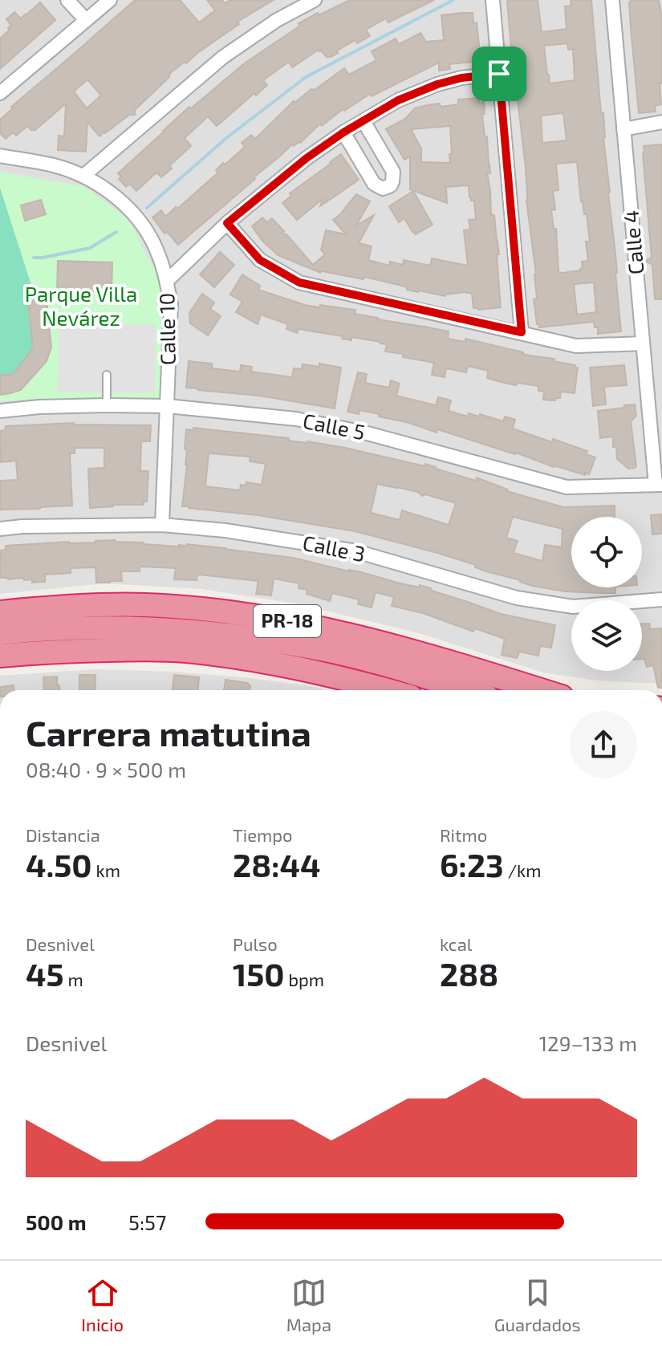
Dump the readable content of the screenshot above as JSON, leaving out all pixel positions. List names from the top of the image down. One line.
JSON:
{"streets":{"highway":["PR-18"],"street":["Calle 4","Calle 10","Calle 5","Calle 3"]},"crossings":[["Calle 4","Calle 5"],["Calle 10","Calle 5"],["Calle 10","Calle 3"]],"parks":["Parque Villa Nevárez"],"page":{"heading":["Carrera matutina","08:40 · 9 × 500 m"],"stats":[["Distancia","4.50 km"],["Tiempo","28:44"],["Ritmo","6:23 /km"],["Desnivel","45 m"],["Pulso","150 bpm"],["kcal","288"]],"chart":["Desnivel","129–133 m"],"list":[{"name":"500 m","note":"5:57"}],"tabs":["Inicio","Mapa","Guardados"]}}
